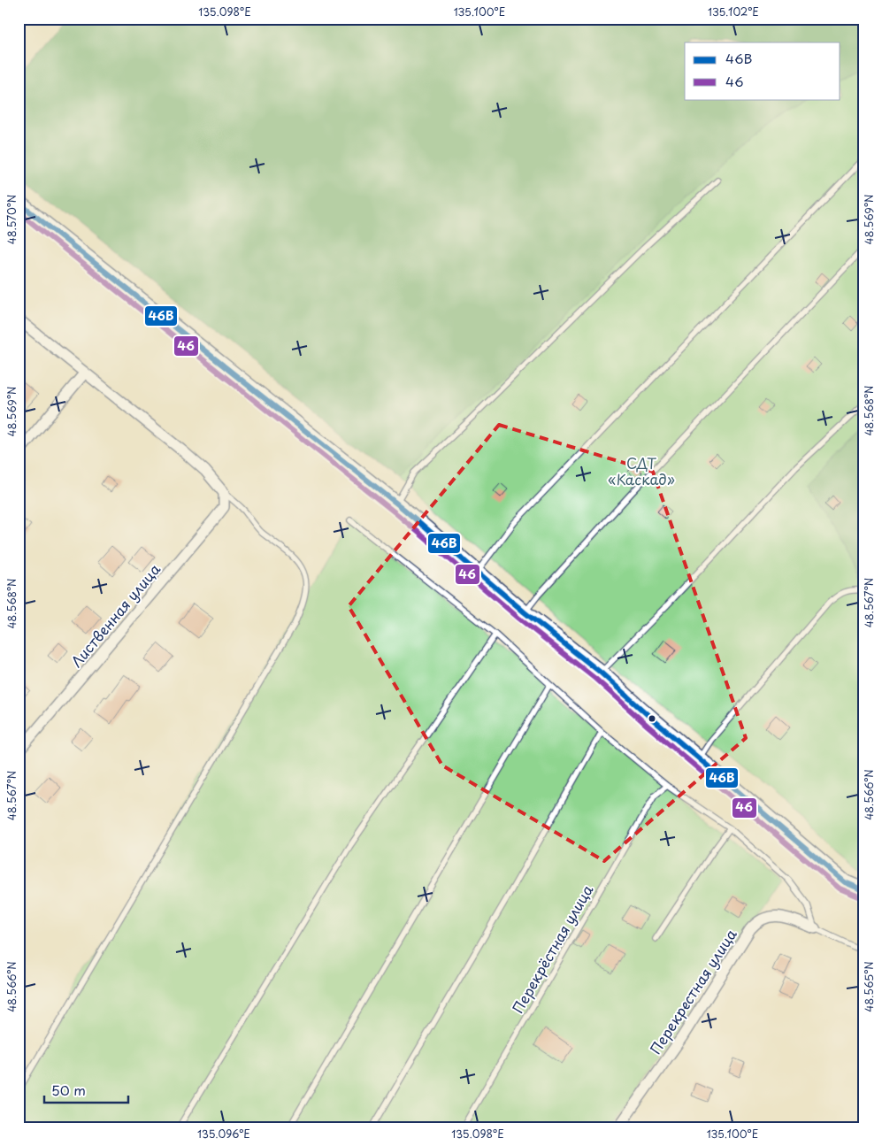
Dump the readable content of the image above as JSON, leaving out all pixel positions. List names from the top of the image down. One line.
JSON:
{"streets":{"street":["Лиственная улица","Перекрестная улица"],"lane":["Перекрёстная улица"]},"parks":["СДТ «Каскад»"],"lines":["transit line 46В","transit line 46"],"legend":["46В","46"],"scale_bar":"50 m","coordinates":["135.098°E","135.100°E","135.102°E","48.569°N","48.570°N","48.568°N","48.567°N","48.566°N","48.565°N","135.096°E"]}
